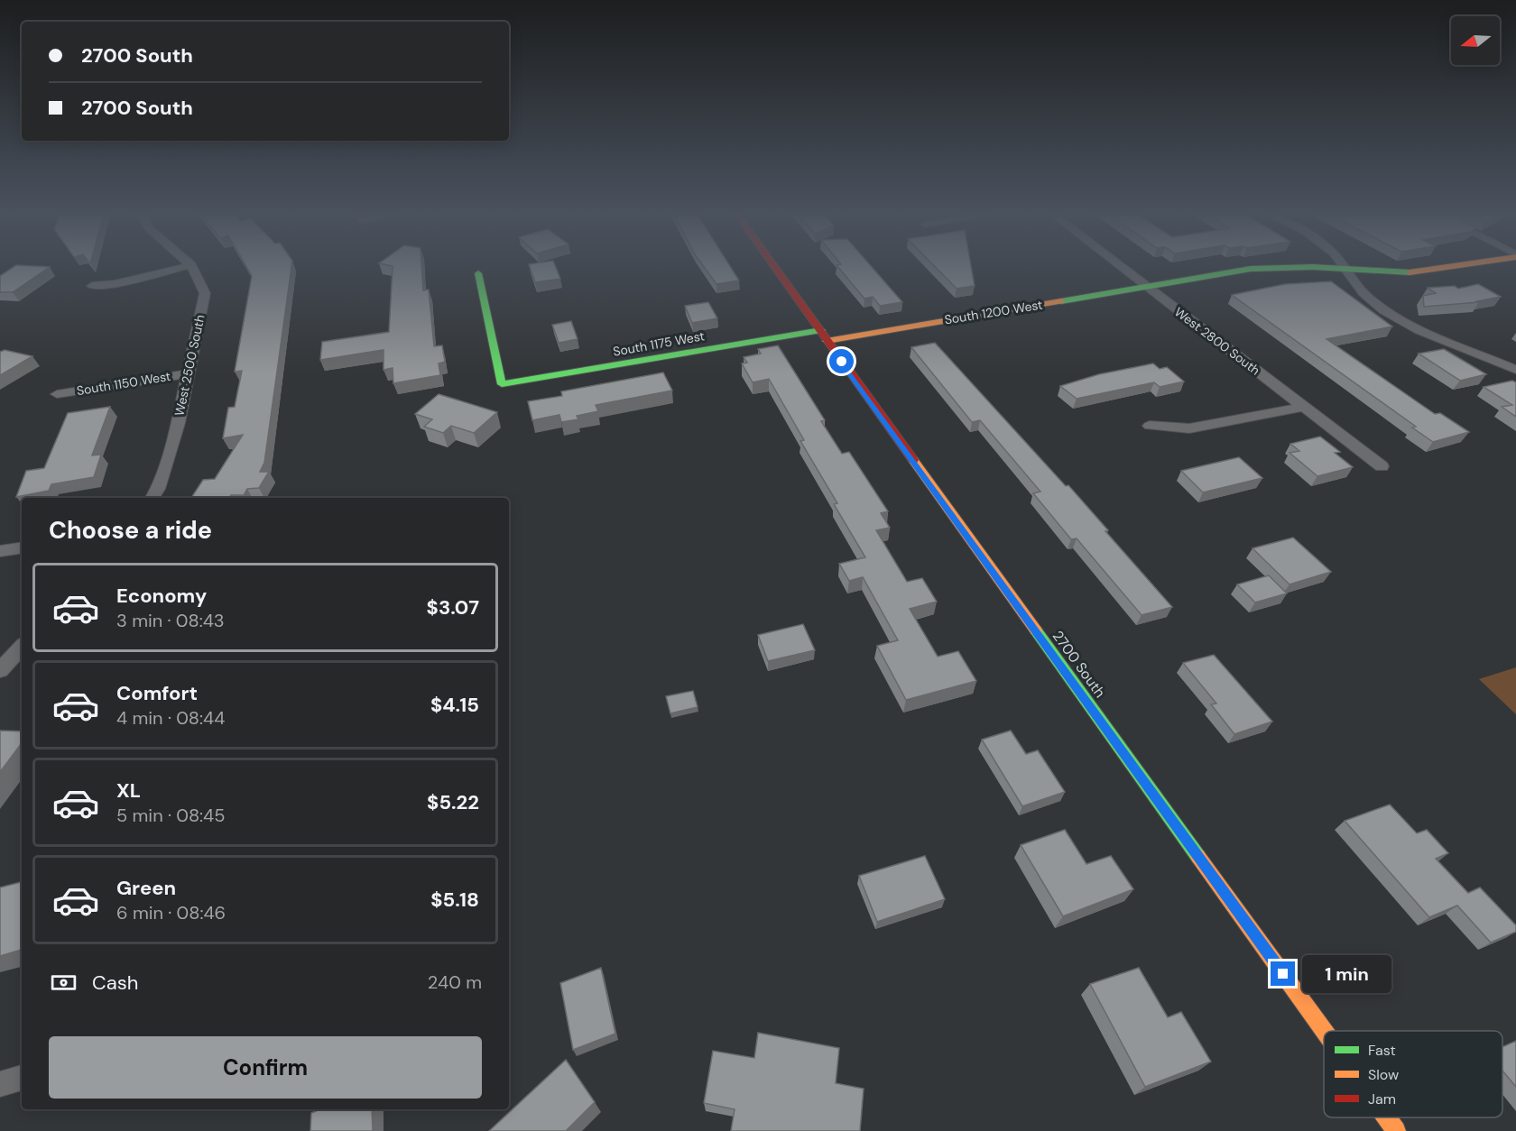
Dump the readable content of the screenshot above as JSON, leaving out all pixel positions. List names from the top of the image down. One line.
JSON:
{"streets":{"street":["South 1200 West","West 2800 South","South 1175 West","West 2500 South","South 1150 West","2700 South"]},"crossings":[["South 1200 West","West 2800 South"],["South 1200 West","South 1175 West"],["South 1200 West","2700 South"],["South 1175 West","2700 South"],["West 2500 South","South 1150 West"]],"legend":["Fast","Slow","Jam"],"north":"left","page":{"banner":["2700 South","2700 South"],"heading":"Choose a ride","list":[{"name":"Economy","note":"3 min · 08:43","value":"$3.07"},{"name":"Comfort","note":"4 min · 08:44","value":"$4.15"},{"name":"XL","note":"5 min · 08:45","value":"$5.22"},{"name":"Green","note":"6 min · 08:46","value":"$5.18"}],"pay":["Cash","240 m"],"bubble":"1 min","buttons":"Confirm"}}
